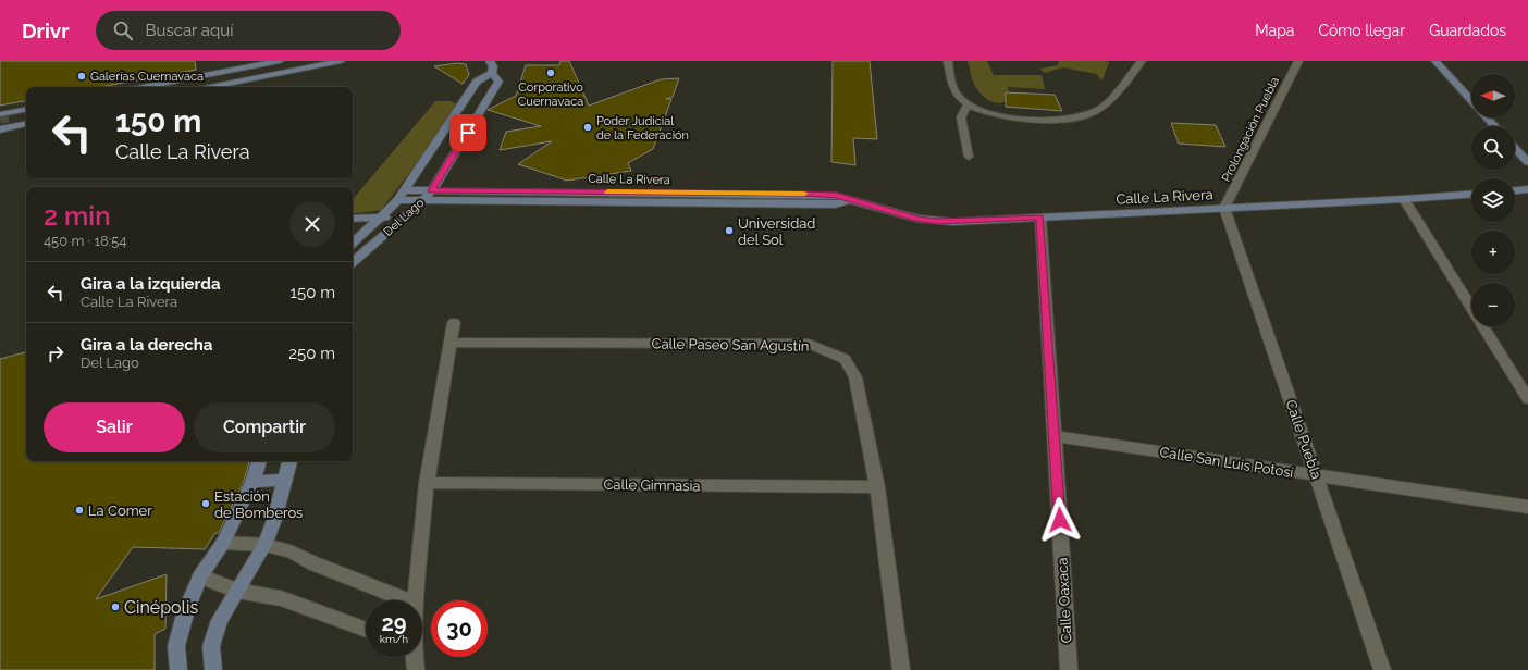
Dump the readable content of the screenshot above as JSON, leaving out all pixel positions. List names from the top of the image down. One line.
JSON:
{"streets":{"street":["Prolongación Puebla","Calle La Rivera","Del Lago","Calle Paseo San Agustín","Calle Puebla","Calle San Luis Potosí","Calle Gimnasia","Calle Oaxaca"]},"crossings":[["Prolongación Puebla","Calle La Rivera"],["Prolongación Puebla","Calle Puebla"],["Calle La Rivera","Del Lago"],["Calle La Rivera","Calle Puebla"],["Calle La Rivera","Calle Oaxaca"],["Calle Paseo San Agustín","Calle Gimnasia"],["Calle Puebla","Calle San Luis Potosí"],["Calle San Luis Potosí","Calle Oaxaca"]],"places":["Corporativo Cuernavaca","Galerías Cuernavaca","Poder Judicial de la Federación","Universidad del Sol","Estación de Bomberos","La Comer","Cinépolis"],"north":"left","page":{"header":"Drivr","search":"Buscar aquí","nav":["Mapa","Cómo llegar","Guardados"],"map_buttons":["+","−"],"turn":["150 m","Calle La Rivera"],"heading":["2 min","450 m · 18:54"],"list":[{"name":"Gira a la izquierda","note":"Calle La Rivera","value":"150 m"},{"name":"Gira a la derecha","note":"Del Lago","value":"250 m"}],"buttons":["Salir","Compartir"],"speed":"29 km/h","limit":"30"}}
